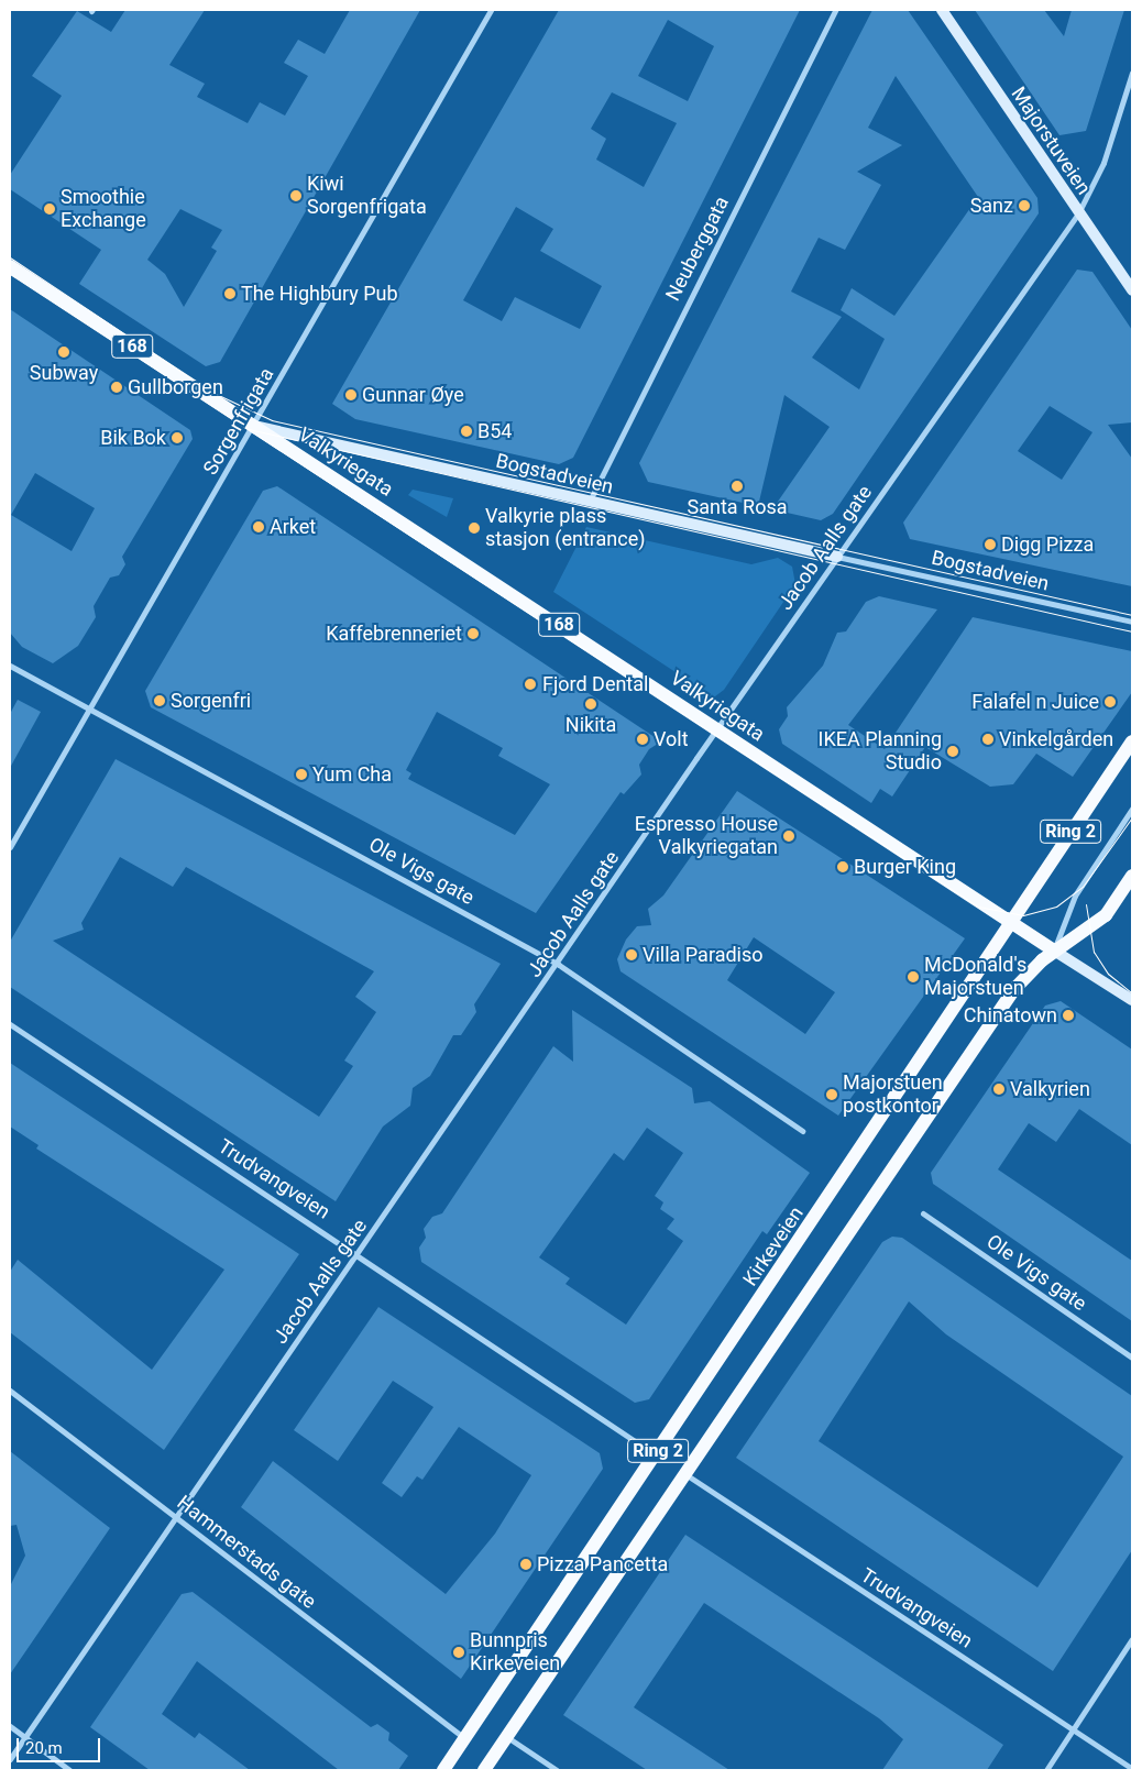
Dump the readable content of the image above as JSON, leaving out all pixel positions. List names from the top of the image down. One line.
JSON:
{"streets":{"main road":["168","Valkyriegata","Bogstadveien","Ring 2","Kirkeveien"],"street":["Majorstuveien","Neuberggata","Sorgenfrigata","Jacob Aalls gate","Ole Vigs gate","Trudvangveien","Hammerstads gate"]},"crossings":[["Majorstuveien","Jacob Aalls gate"],["Neuberggata","Bogstadveien"],["Sorgenfrigata","Valkyriegata"],["Sorgenfrigata","Bogstadveien"],["Sorgenfrigata","Ole Vigs gate"],["Valkyriegata","Bogstadveien"],["Valkyriegata","Jacob Aalls gate"],["Valkyriegata","Ring 2"],["Valkyriegata","Kirkeveien"],["Bogstadveien","Jacob Aalls gate"],["Jacob Aalls gate","Ole Vigs gate"],["Jacob Aalls gate","Trudvangveien"],["Jacob Aalls gate","Hammerstads gate"],["Ring 2","Trudvangveien"],["Trudvangveien","Kirkeveien"],["Kirkeveien","Hammerstads gate"]],"places":["Kiwi Sorgenfrigata","Sanz","Smoothie Exchange","The Highbury Pub","Subway","Gullborgen","Gunnar Øye","B54","Bik Bok","Santa Rosa","Arket","Valkyrie plass stasjon (entrance)","Digg Pizza","Kaffebrenneriet","Fjord Dental","Sorgenfri","Falafel n Juice","Nikita","Volt","Vinkelgården","IKEA Planning Studio","Yum Cha","Espresso House Valkyriegatan","Burger King","Villa Paradiso","McDonald's Majorstuen","Chinatown","Valkyrien","Majorstuen postkontor","Pizza Pancetta","Bunnpris Kirkeveien"],"scale_bar":"20 m"}
